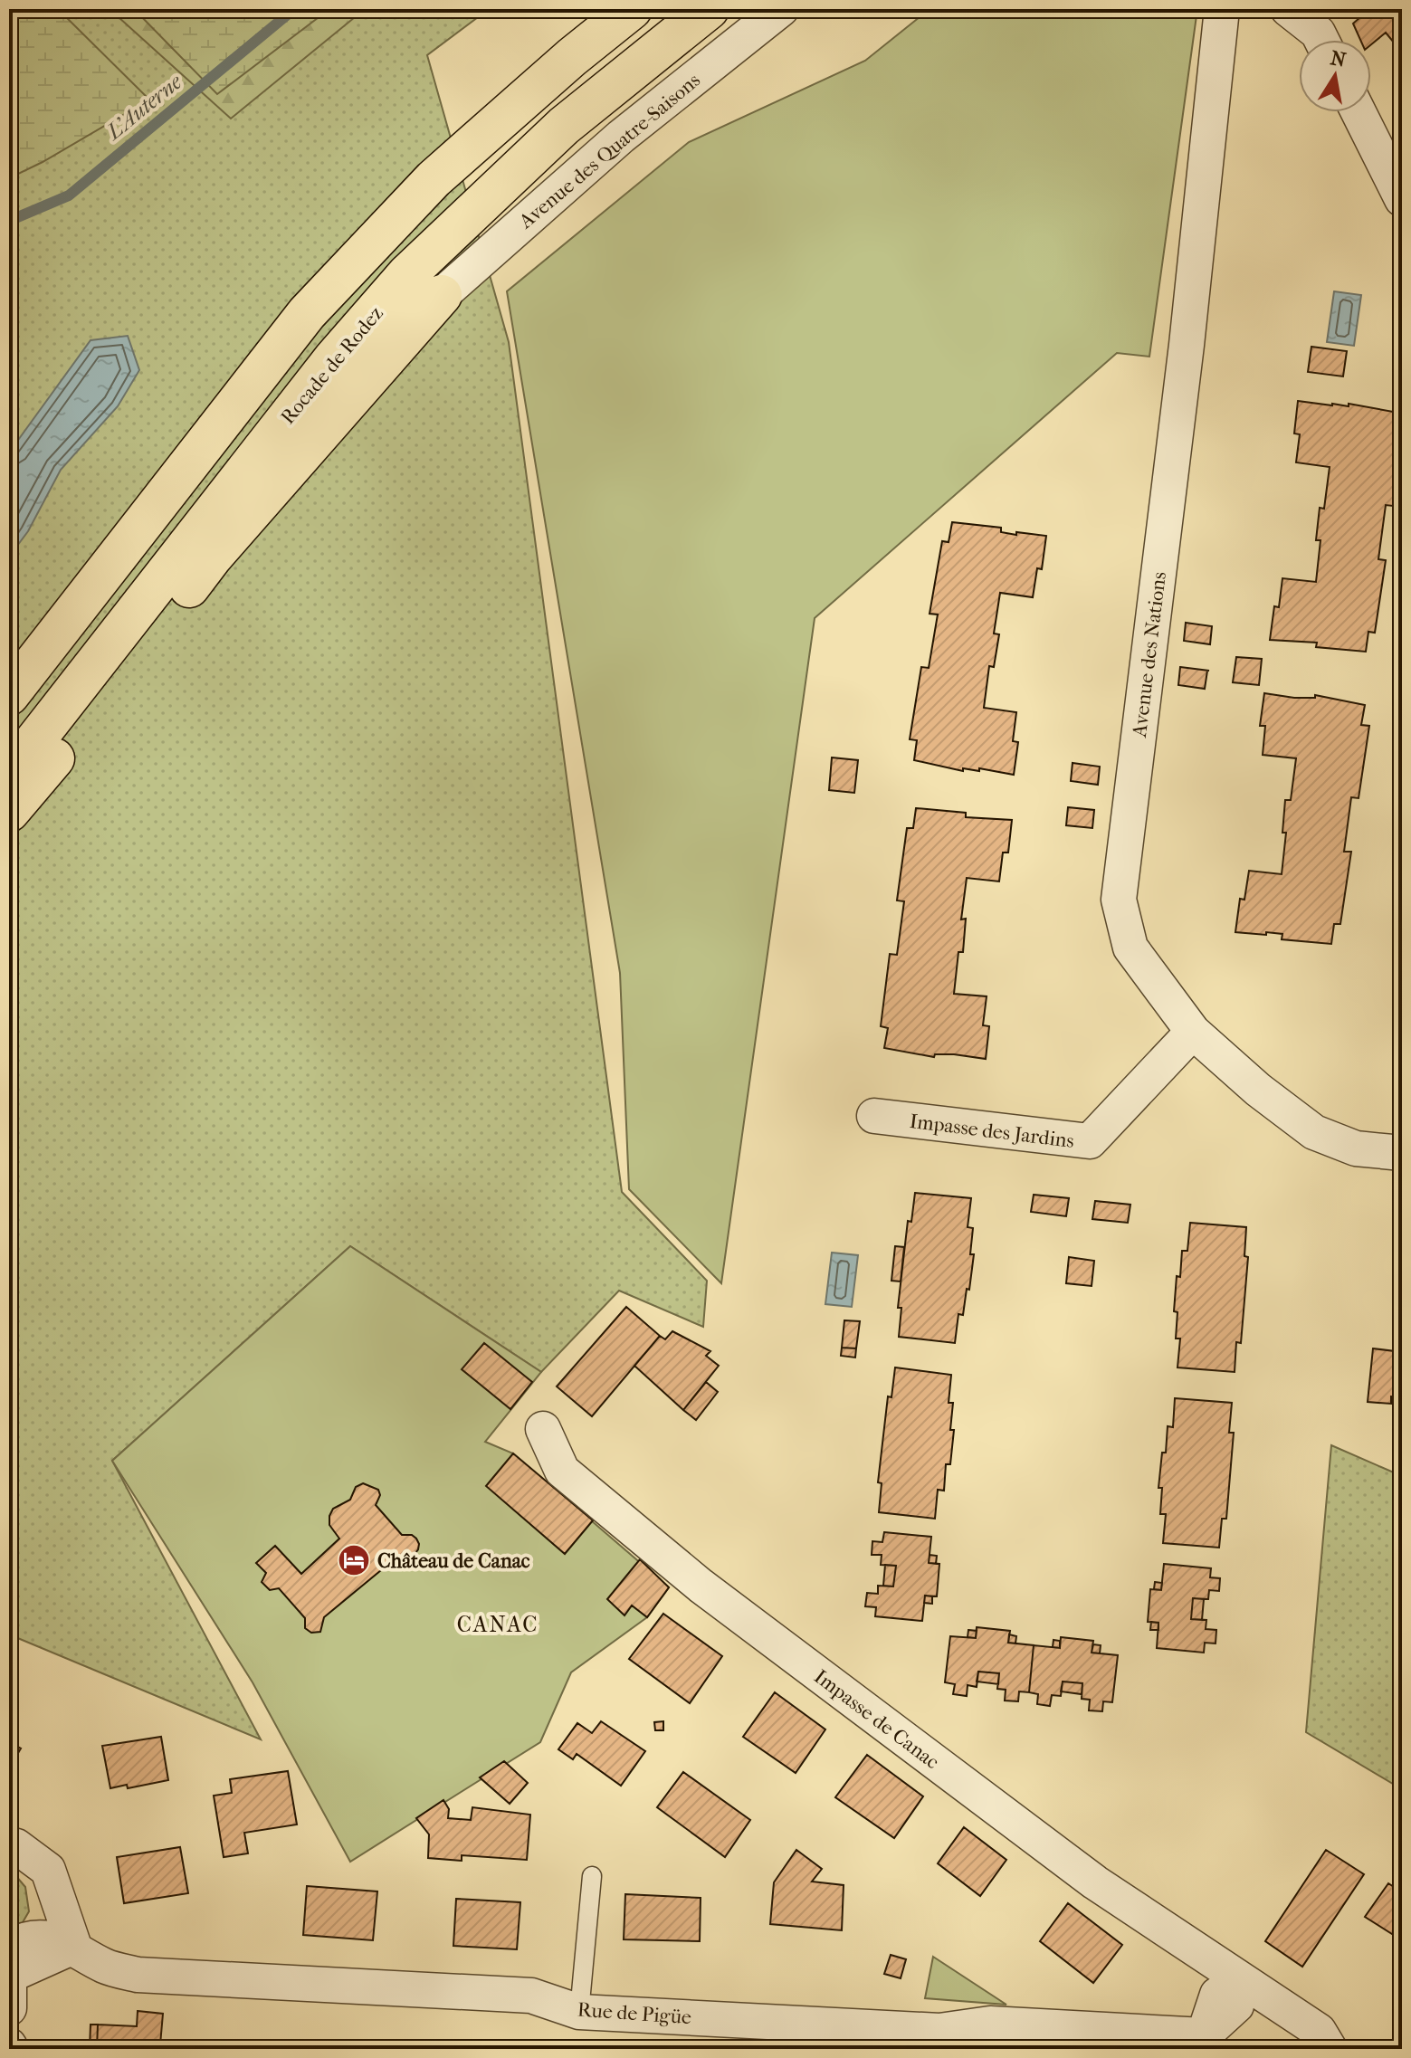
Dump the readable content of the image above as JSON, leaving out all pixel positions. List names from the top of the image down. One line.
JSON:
{"streets":{"highway":["Rocade de Rodez"],"street":["Avenue des Quatre-Saisons","Avenue des Nations","Impasse des Jardins","Impasse de Canac","Rue de Pigüe"]},"crossings":[["Avenue des Nations","Impasse des Jardins"],["Impasse de Canac","Rue de Pigüe"]],"districts":["CANAC"],"water":["L'Auterne"],"places":{"hotel":["Château de Canac"]},"north":"top"}
